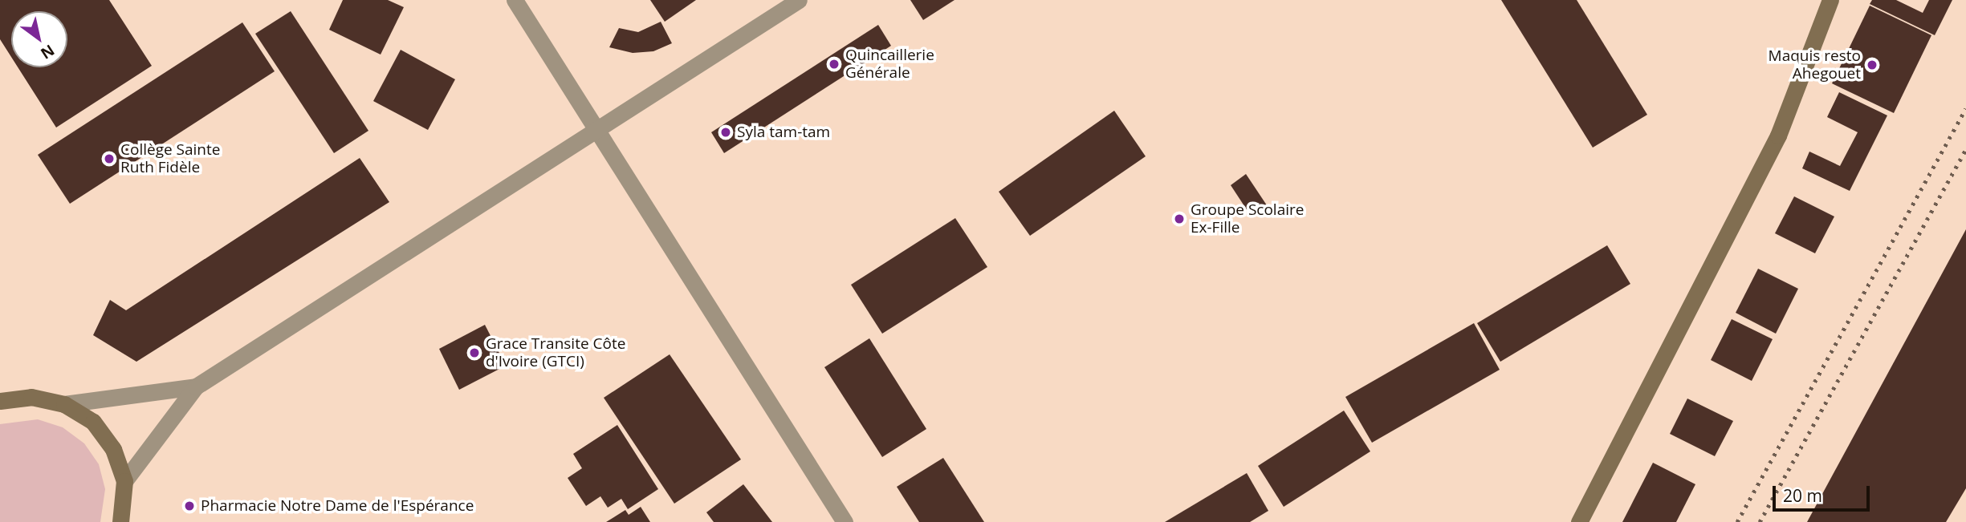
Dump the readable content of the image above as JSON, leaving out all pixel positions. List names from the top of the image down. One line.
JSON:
{"places":["Quincaillerie Générale","Maquis resto Ahegouet","Syla tam-tam","Collège Sainte Ruth Fidèle","Groupe Scolaire Ex-Fille","Grace Transite Côte d'Ivoire (GTCI)","Pharmacie Notre Dame de l'Espérance"],"scale_bar":"20 m","north":"bottom right"}
